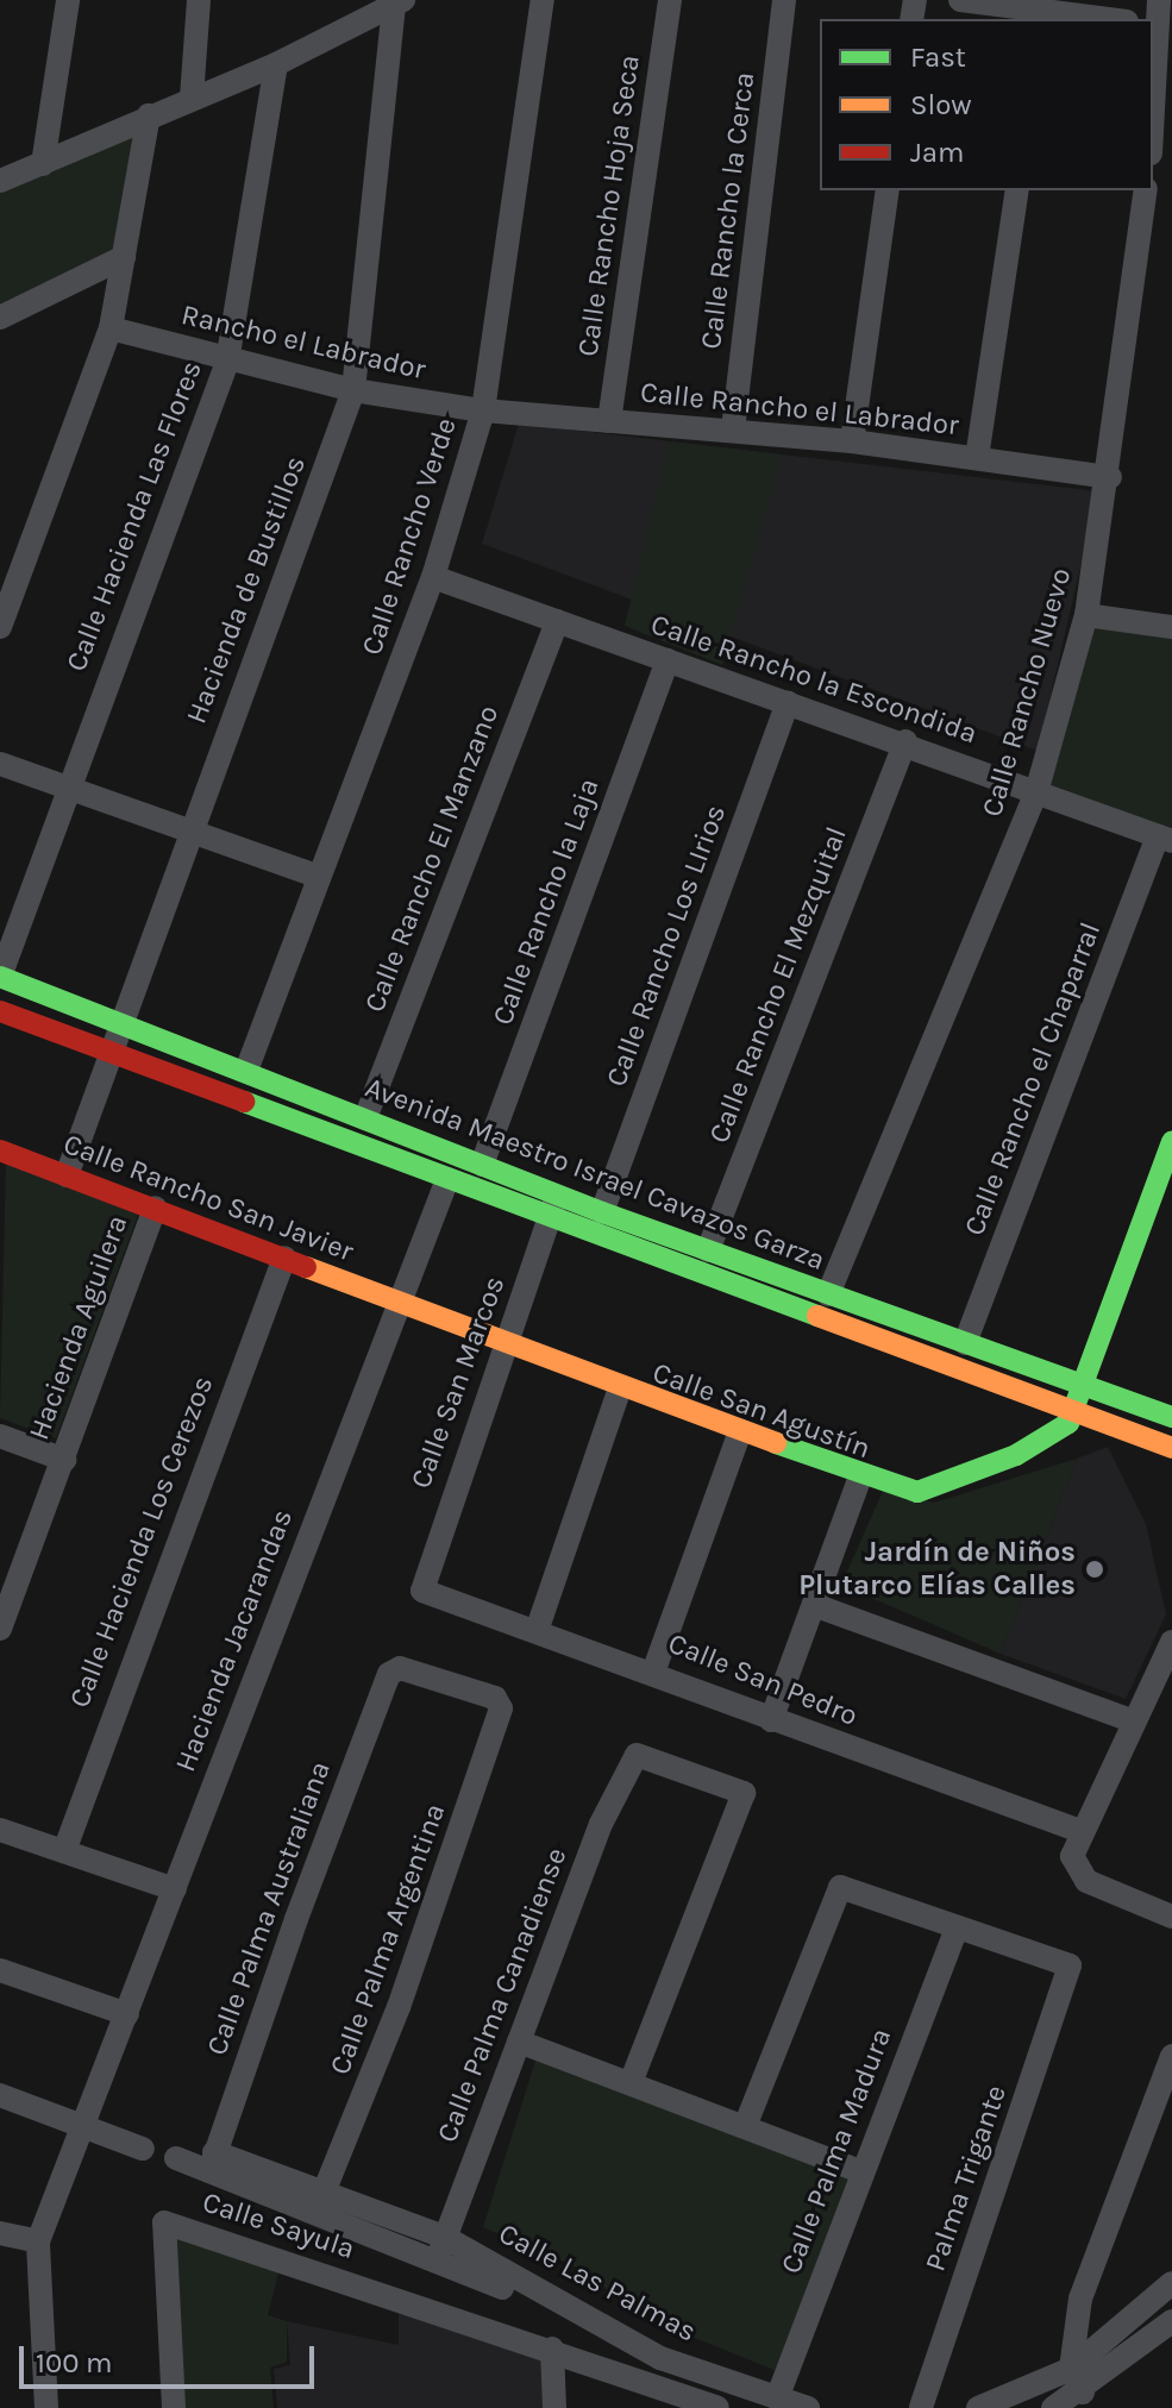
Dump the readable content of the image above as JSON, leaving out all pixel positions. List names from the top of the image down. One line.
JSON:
{"streets":{"street":["Calle Rancho Hoja Seca","Calle Rancho la Cerca","Rancho el Labrador","Calle Rancho el Labrador","Calle Hacienda Las Flores","Calle Rancho Verde","Hacienda de Bustillos","Calle Rancho la Escondida","Calle Rancho Nuevo","Calle Rancho El Manzano","Calle Rancho la Laja","Calle Rancho Los LIrios","Calle Rancho El Mezquital","Calle Rancho el Chaparral","Avenida Maestro Israel Cavazos Garza","Calle Rancho San Javier","Hacienda Aguilera","Calle San Marcos","Calle San Agustín","Calle Hacienda Los Cerezos","Hacienda Jacarandas","Calle San Pedro","Calle Palma Australiana","Calle Palma Argentina","Calle Palma Canadiense","Calle Palma Madura","Palma Trigante","Calle Sayula","Calle Las Palmas"]},"crossings":[["Calle Rancho Hoja Seca","Calle Rancho el Labrador"],["Calle Rancho la Cerca","Calle Rancho el Labrador"],["Rancho el Labrador","Calle Rancho el Labrador"],["Rancho el Labrador","Calle Hacienda Las Flores"],["Rancho el Labrador","Calle Rancho Verde"],["Rancho el Labrador","Hacienda de Bustillos"],["Calle Rancho el Labrador","Calle Rancho Verde"],["Calle Rancho el Labrador","Calle Rancho Nuevo"],["Calle Hacienda Las Flores","Avenida Maestro Israel Cavazos Garza"],["Calle Rancho Verde","Calle Rancho la Escondida"],["Calle Rancho Verde","Avenida Maestro Israel Cavazos Garza"],["Hacienda de Bustillos","Avenida Maestro Israel Cavazos Garza"],["Hacienda de Bustillos","Calle Rancho San Javier"],["Calle Rancho la Escondida","Calle Rancho Nuevo"],["Calle Rancho la Escondida","Calle Rancho El Manzano"],["Calle Rancho la Escondida","Calle Rancho la Laja"],["Calle Rancho la Escondida","Calle Rancho Los LIrios"],["Calle Rancho la Escondida","Calle Rancho El Mezquital"],["Calle Rancho la Escondida","Calle Rancho el Chaparral"],["Calle Rancho Nuevo","Avenida Maestro Israel Cavazos Garza"],["Calle Rancho El Manzano","Avenida Maestro Israel Cavazos Garza"],["Calle Rancho la Laja","Avenida Maestro Israel Cavazos Garza"],["Calle Rancho Los LIrios","Avenida Maestro Israel Cavazos Garza"],["Calle Rancho El Mezquital","Avenida Maestro Israel Cavazos Garza"],["Calle Rancho el Chaparral","Avenida Maestro Israel Cavazos Garza"],["Avenida Maestro Israel Cavazos Garza","Calle San Marcos"],["Avenida Maestro Israel Cavazos Garza","Calle San Agustín"],["Avenida Maestro Israel Cavazos Garza","Hacienda Jacarandas"],["Calle Rancho San Javier","Hacienda Aguilera"],["Calle Rancho San Javier","Calle San Agustín"],["Calle Rancho San Javier","Calle Hacienda Los Cerezos"],["Calle Rancho San Javier","Hacienda Jacarandas"],["Calle San Marcos","Calle San Agustín"],["Calle San Marcos","Calle San Pedro"],["Calle San Agustín","Hacienda Jacarandas"],["Calle Palma Australiana","Calle Palma Argentina"],["Calle Palma Canadiense","Calle Las Palmas"],["Calle Palma Madura","Palma Trigante"],["Calle Palma Madura","Calle Las Palmas"]],"places":["Jardín de Niños Plutarco Elías Calles"],"legend":["Fast","Slow","Jam"],"scale_bar":"100 m"}
